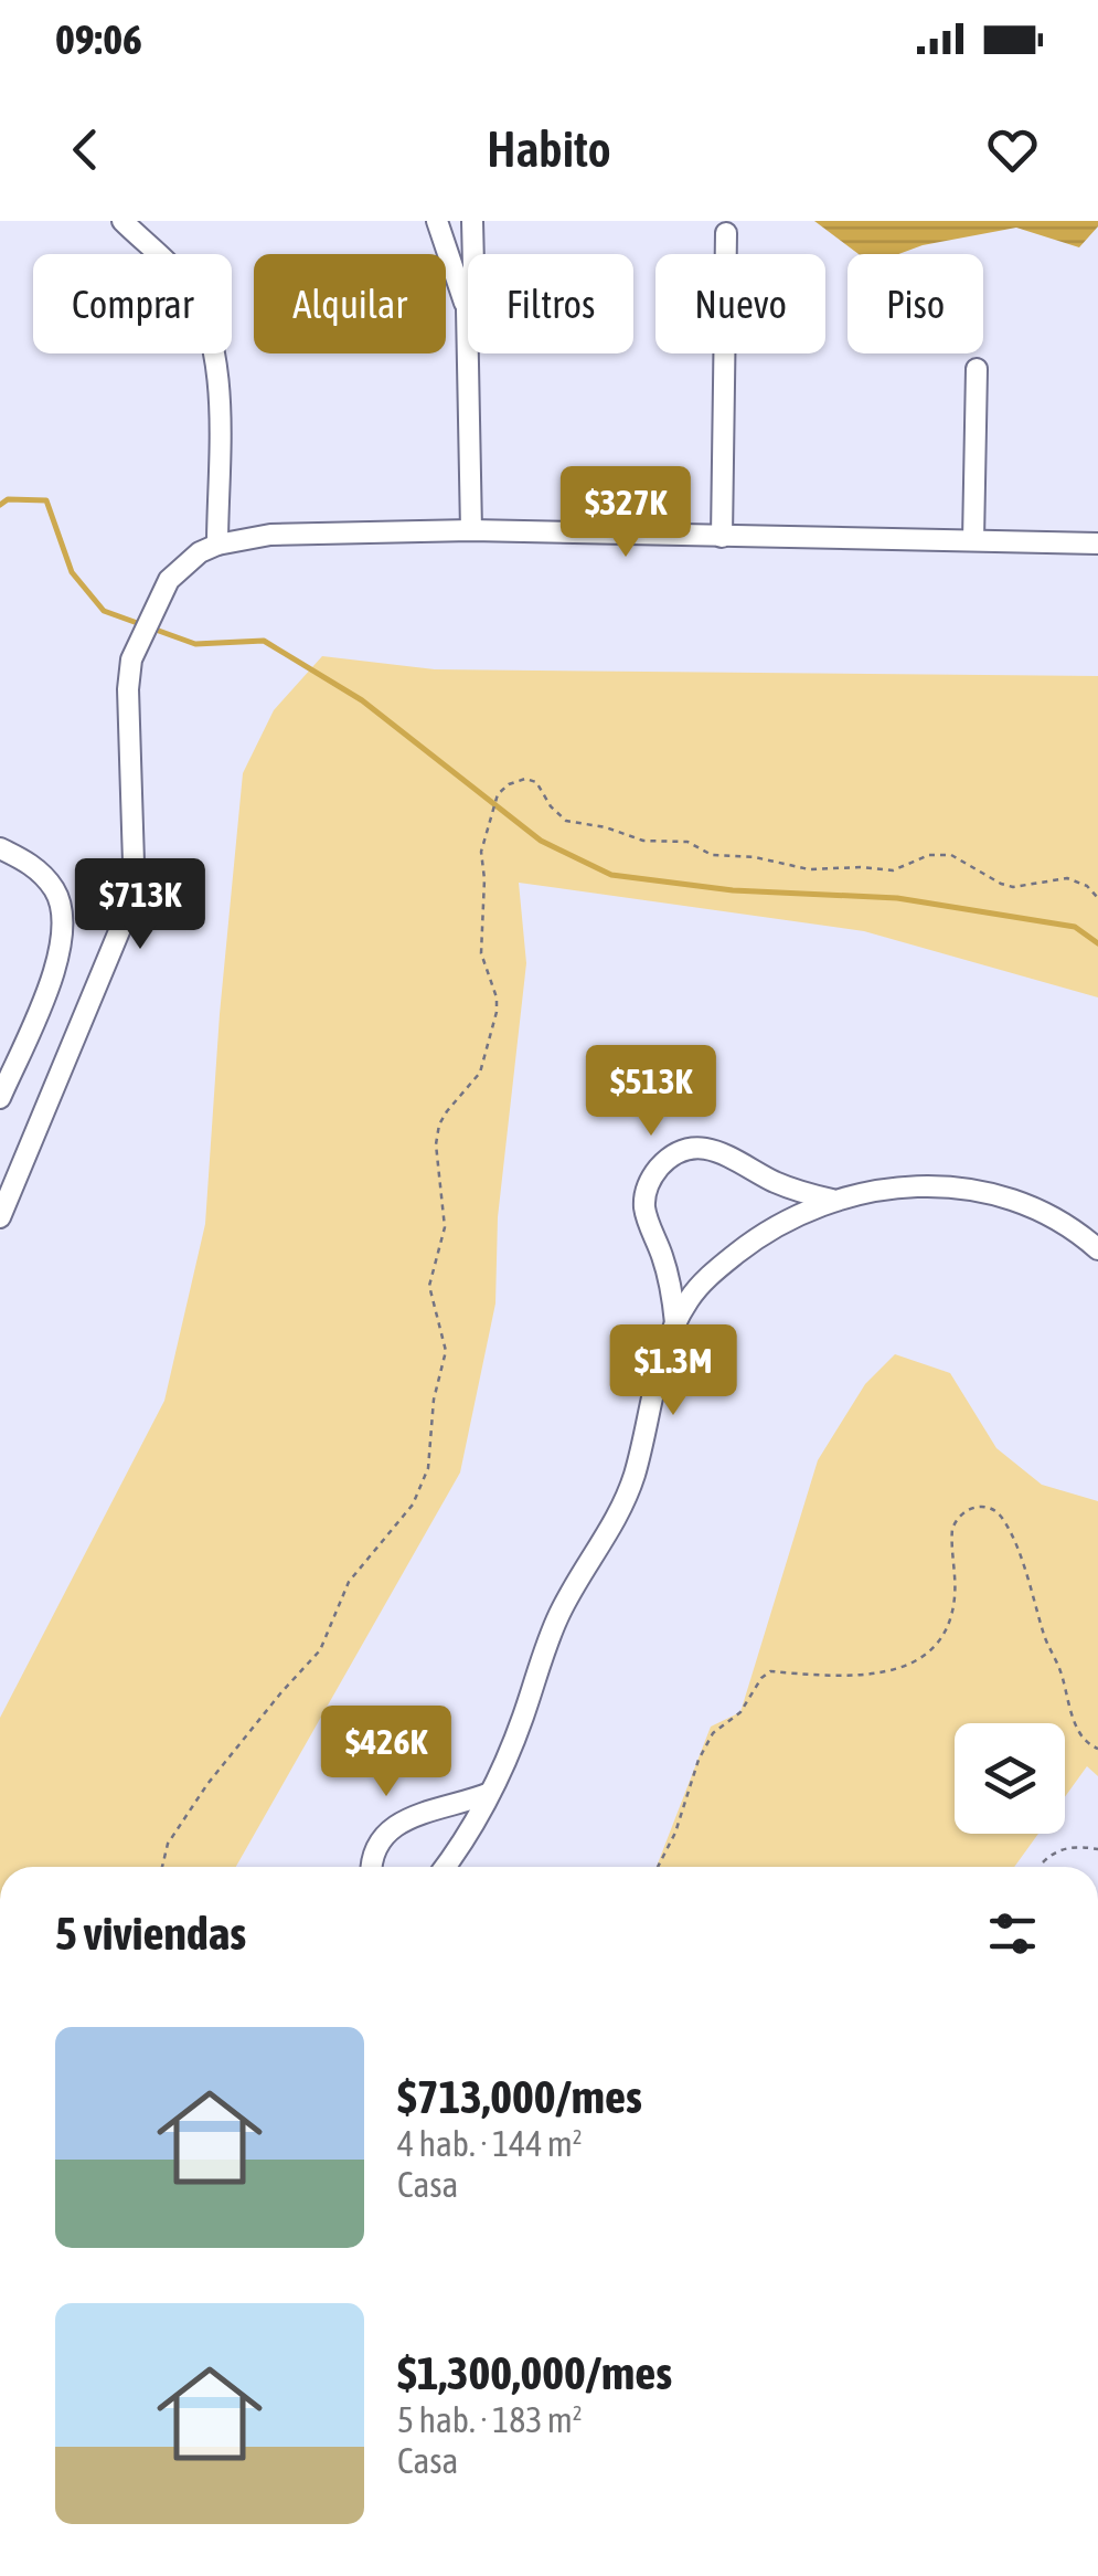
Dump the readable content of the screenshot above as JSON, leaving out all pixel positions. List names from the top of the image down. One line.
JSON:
{"page":{"status":"09:06","header":"Habito","chip":["Comprar","Alquilar","Filtros","Nuevo","Piso"],"price":["$327K","$713K","$513K","$1.3M","$426K"],"heading":"5 viviendas","list":[{"name":"$713,000/mes","note":"4 hab. · 144 m² · Casa"},{"name":"$1,300,000/mes","note":"5 hab. · 183 m² · Casa"}]}}
